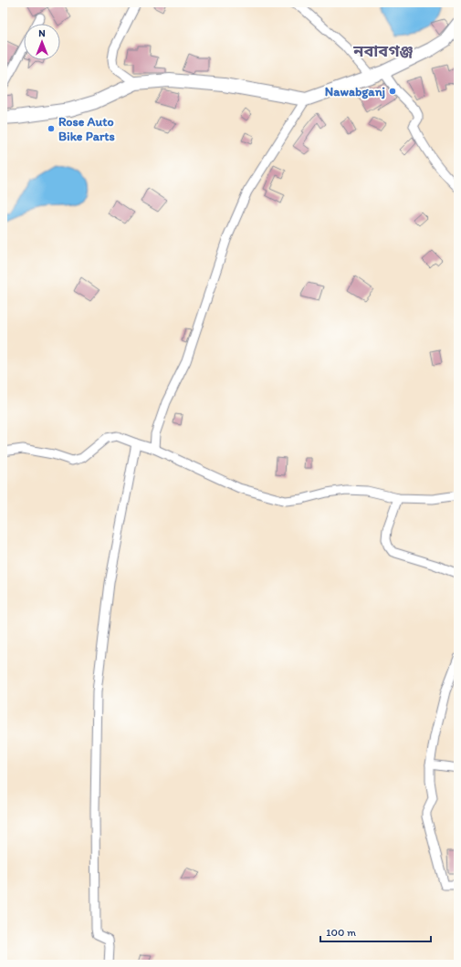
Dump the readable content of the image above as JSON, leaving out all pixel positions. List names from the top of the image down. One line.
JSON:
{"districts":["নবাবগঞ্জ"],"places":["Nawabganj","Rose Auto Bike Parts"],"scale_bar":"100 m","north":"top"}
